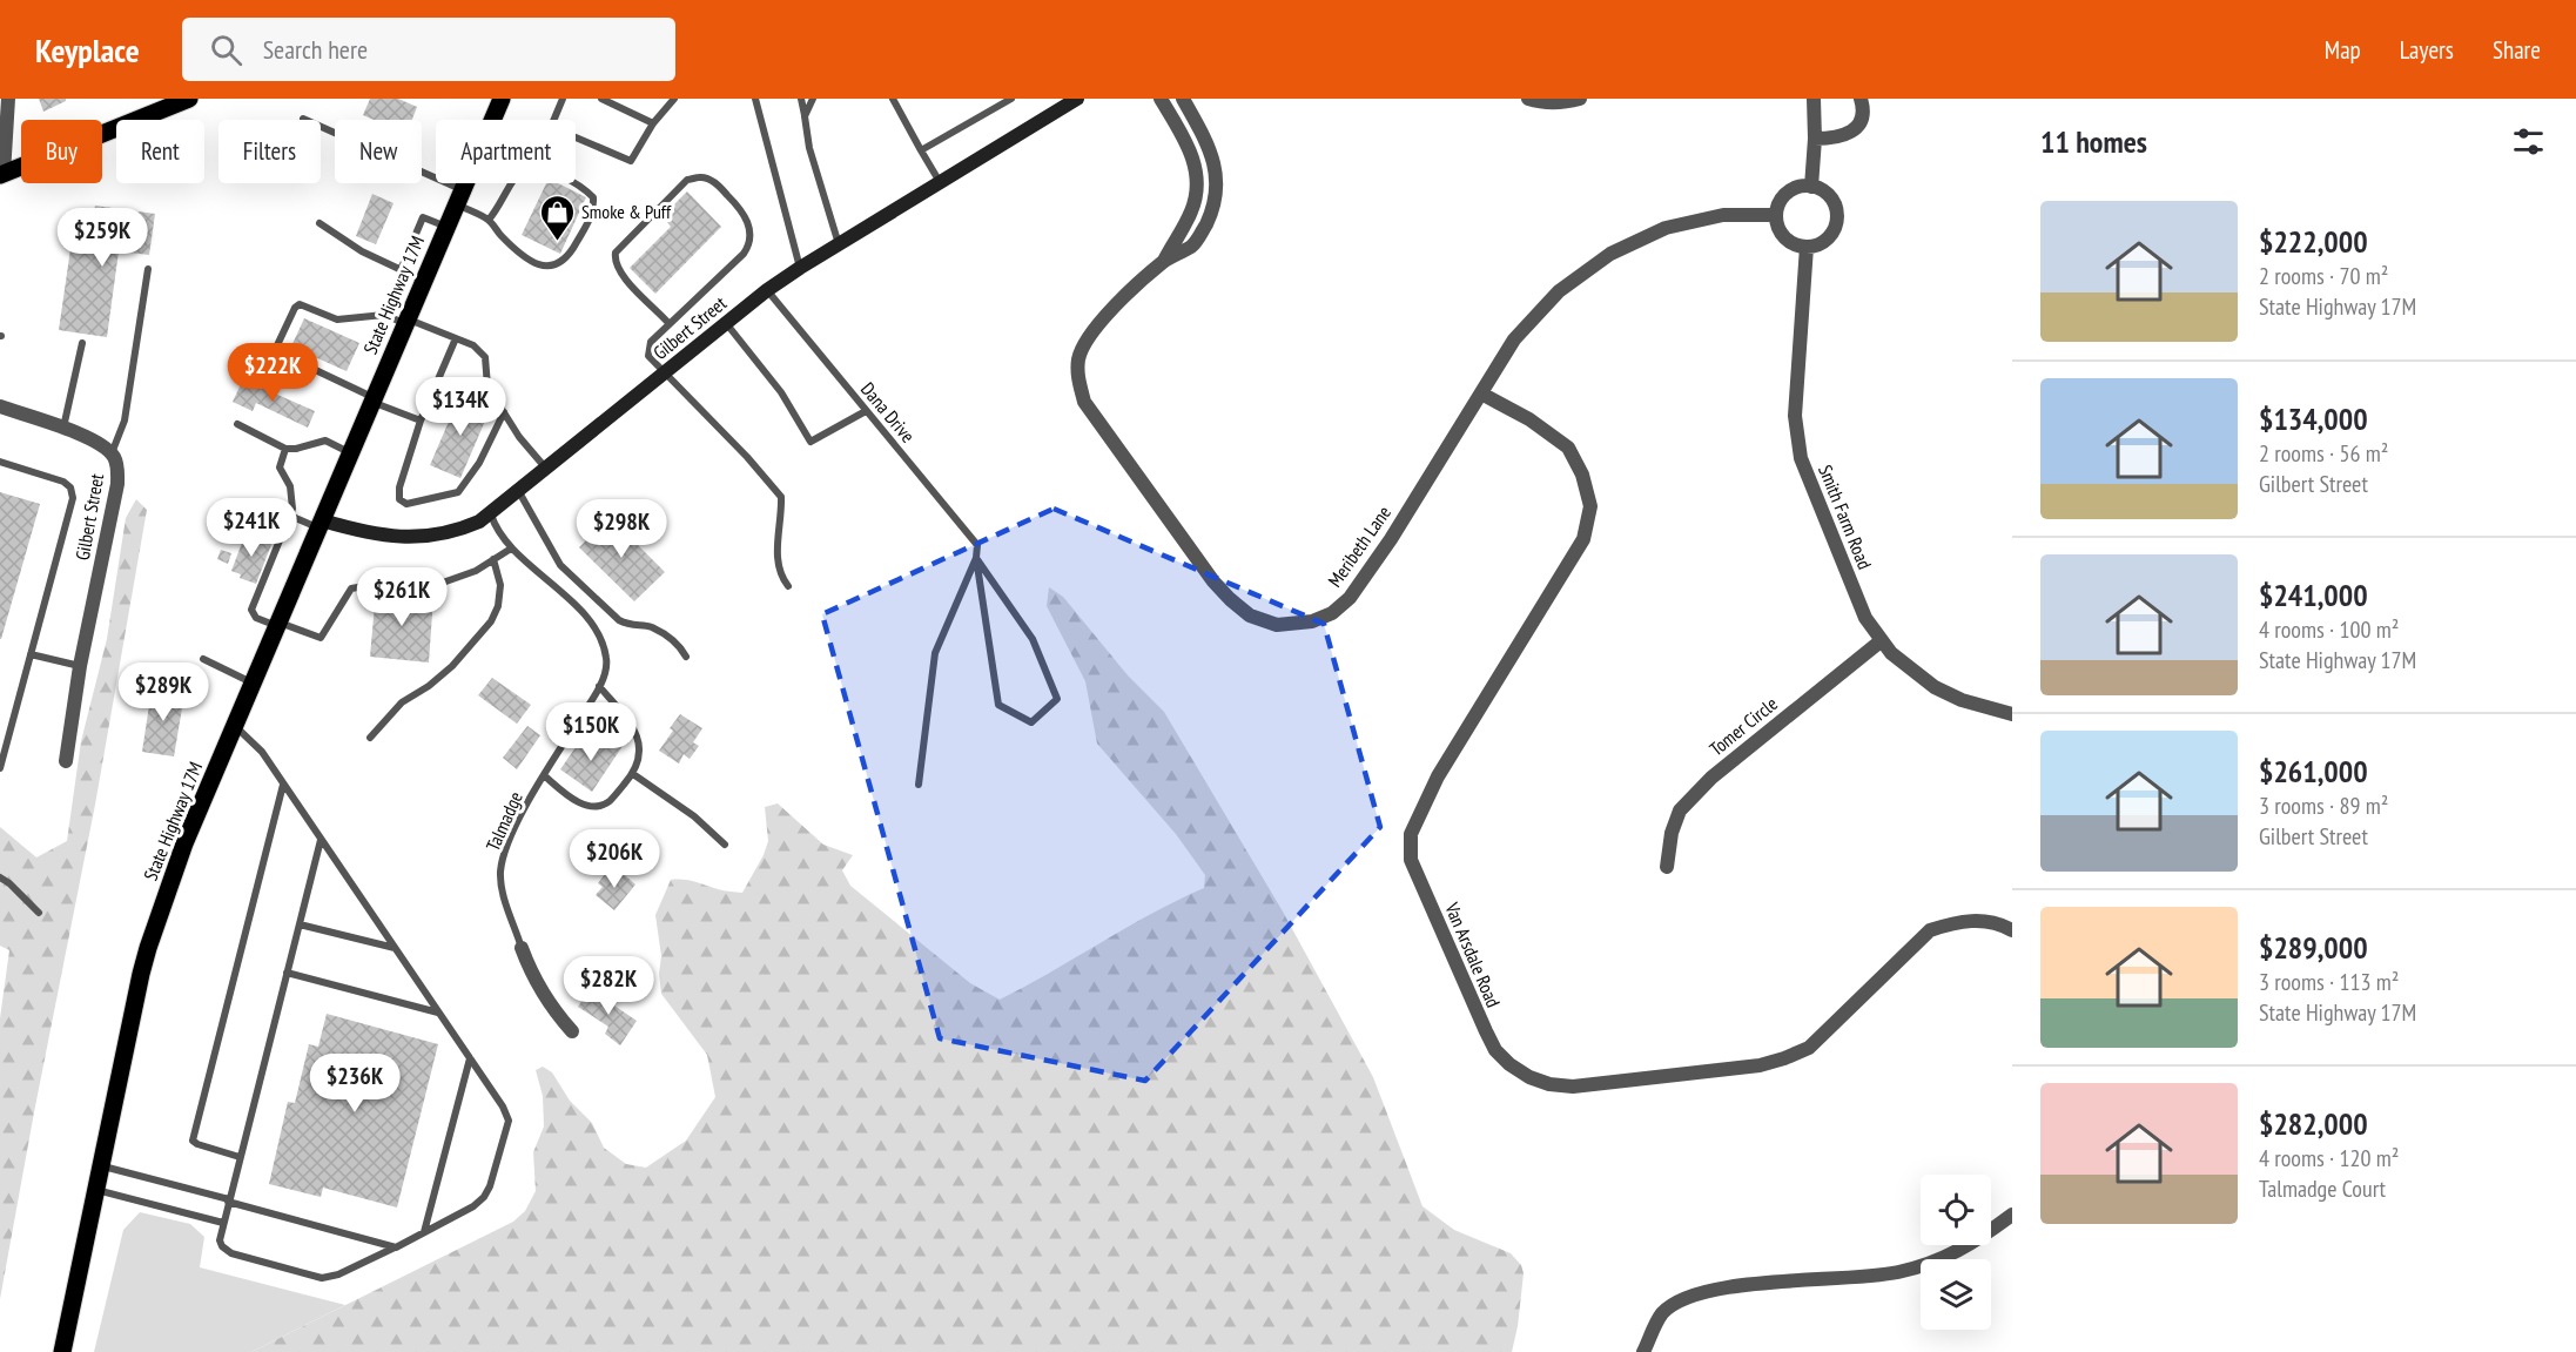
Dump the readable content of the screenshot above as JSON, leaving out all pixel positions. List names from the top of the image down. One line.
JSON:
{"streets":{"main road":["State Highway 17M"],"street":["Gilbert Street","Smith Farm Road","Meribeth Lane","Tomer Circle","Van Arsdale Road"],"lane":["Dana Drive","Talmadge"]},"crossings":[["State Highway 17M","Gilbert Street"],["Gilbert Street","Dana Drive"],["Gilbert Street","Talmadge"],["Smith Farm Road","Meribeth Lane"],["Smith Farm Road","Tomer Circle"],["Meribeth Lane","Van Arsdale Road"]],"places":{"shop":["Smoke & Puff"]},"page":{"header":"Keyplace","search":"Search here","nav":["Map","Layers","Share"],"heading":"11 homes","chip":["Buy","Rent","Filters","New","Apartment"],"list":[{"name":"$222,000","note":"2 rooms · 70 m² · State Highway 17M"},{"name":"$134,000","note":"2 rooms · 56 m² · Gilbert Street"},{"name":"$241,000","note":"4 rooms · 100 m² · State Highway 17M"},{"name":"$261,000","note":"3 rooms · 89 m² · Gilbert Street"},{"name":"$289,000","note":"3 rooms · 113 m² · State Highway 17M"},{"name":"$282,000","note":"4 rooms · 120 m² · Talmadge Court"}],"price":["$259K","$222K","$134K","$241K","$298K","$261K","$289K","$150K","$206K","$282K","$236K"]}}
